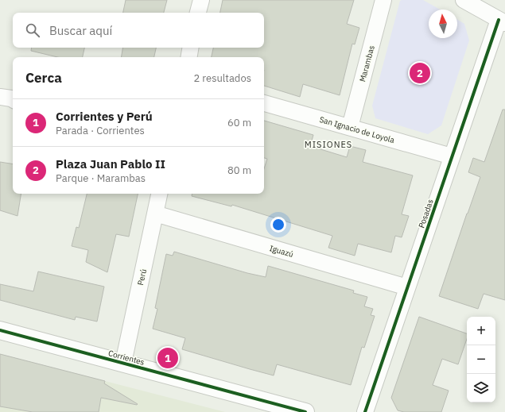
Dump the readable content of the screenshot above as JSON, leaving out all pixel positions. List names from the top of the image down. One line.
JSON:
{"streets":{"street":["Marambas","San Ignacio de Loyola","Posadas","Iguazú","Perú","Corrientes"]},"crossings":[["Marambas","San Ignacio de Loyola"],["San Ignacio de Loyola","Posadas"],["Posadas","Iguazú"],["Iguazú","Perú"],["Perú","Corrientes"]],"districts":["MISIONES"],"north":"top","page":{"search":"Buscar aquí","heading":["Cerca","2 resultados"],"pins":["2","1"],"list":[{"mark":"1","name":"Corrientes y Perú","note":"Parada · Corrientes","value":"60 m"},{"mark":"2","name":"Plaza Juan Pablo II","note":"Parque · Marambas","value":"80 m"}],"map_buttons":["+","−"]}}
